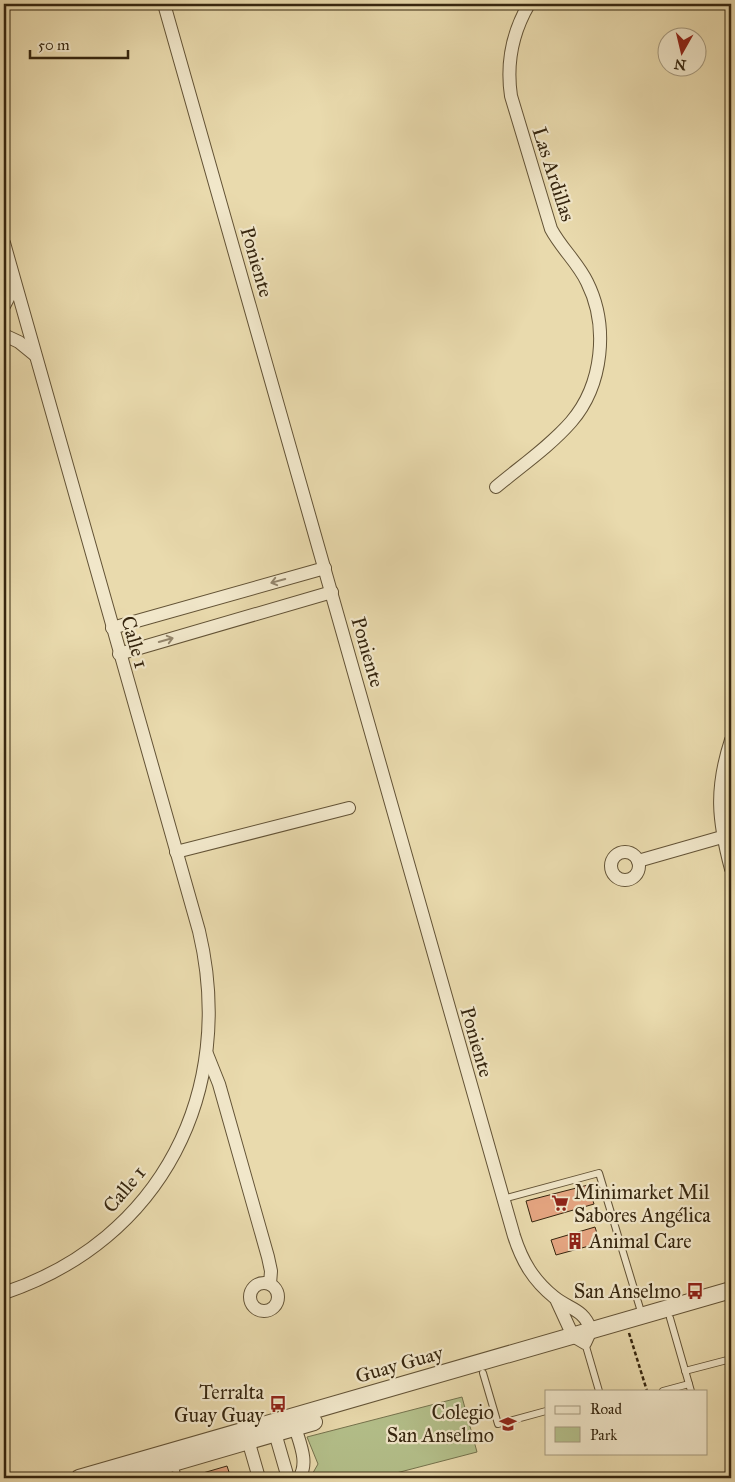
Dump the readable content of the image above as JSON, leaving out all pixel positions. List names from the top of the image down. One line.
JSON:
{"streets":{"street":["Las Ardillas","Poniente","Calle 1","Guay Guay"]},"crossings":[["Poniente","Guay Guay"]],"places":{"supermarket":["Minimarket Mil Sabores Angélica"],"building":["Animal Care"],"bus stop":["San Anselmo","Terralta Guay Guay"],"school or university":["Colegio San Anselmo"]},"legend":["Road","Park"],"scale_bar":"50 m","north":"bottom"}
